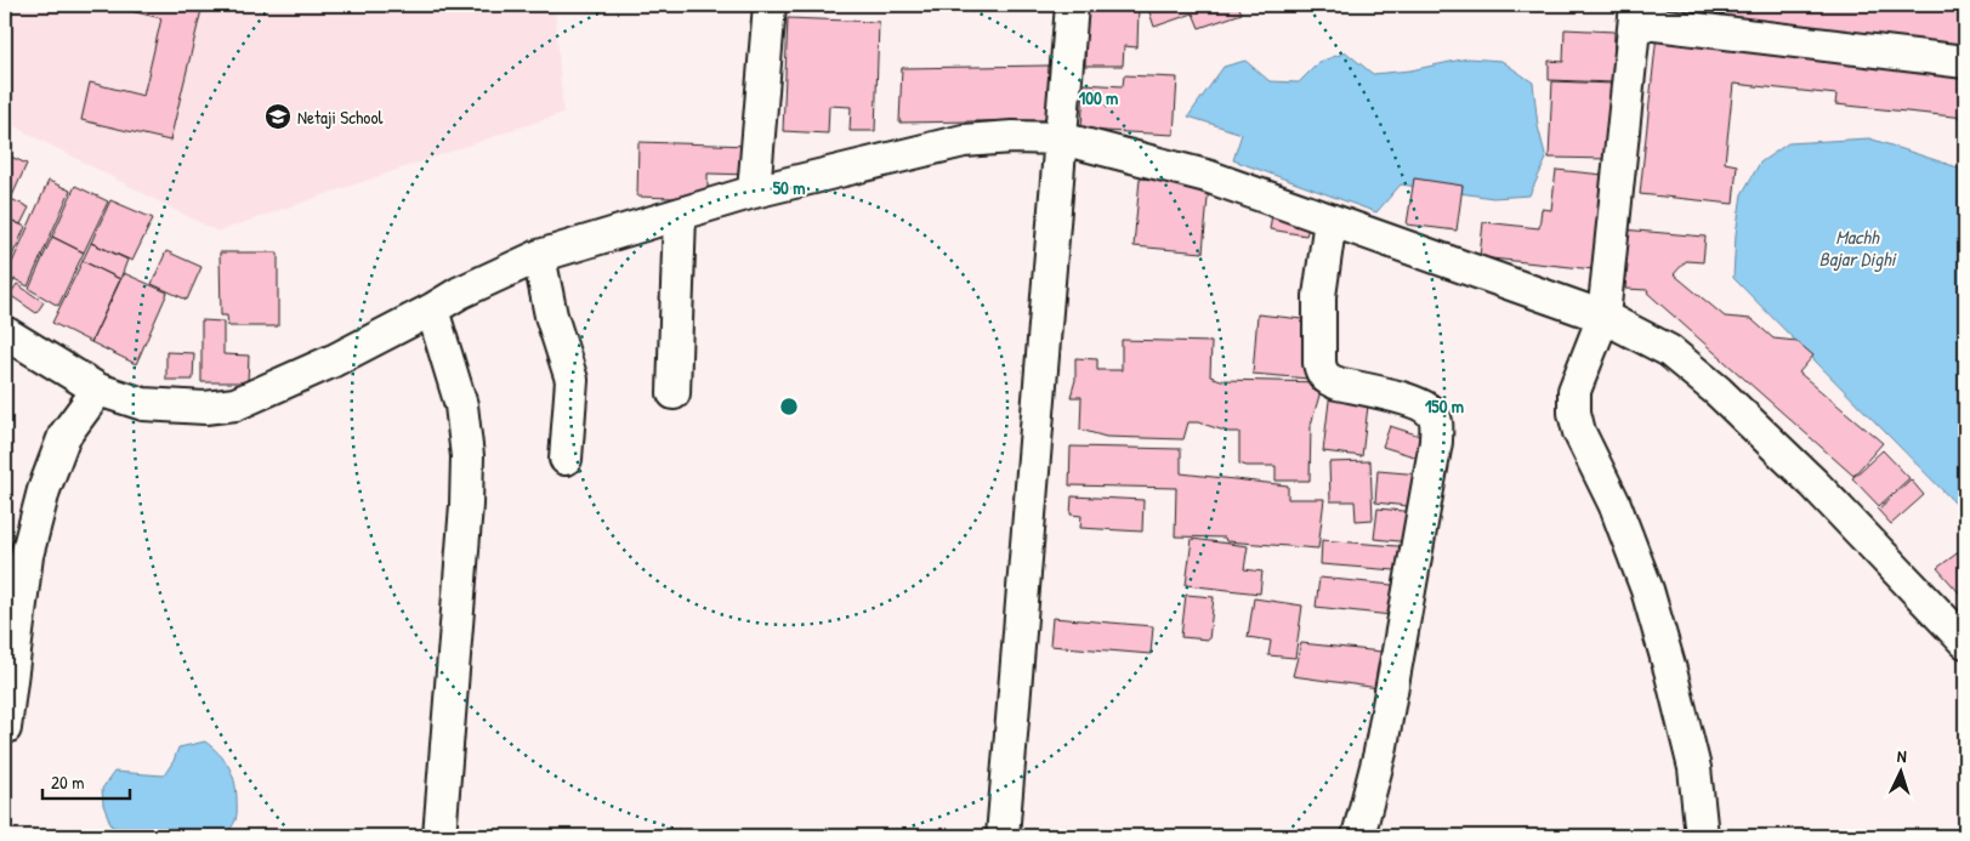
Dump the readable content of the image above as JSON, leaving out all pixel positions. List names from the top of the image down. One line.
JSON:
{"water":["Machh Bajar Dighi"],"places":{"school or university":["Netaji School"]},"scale_bar":"20 m","north":"top","rings":["100 m","50 m","150 m"]}
